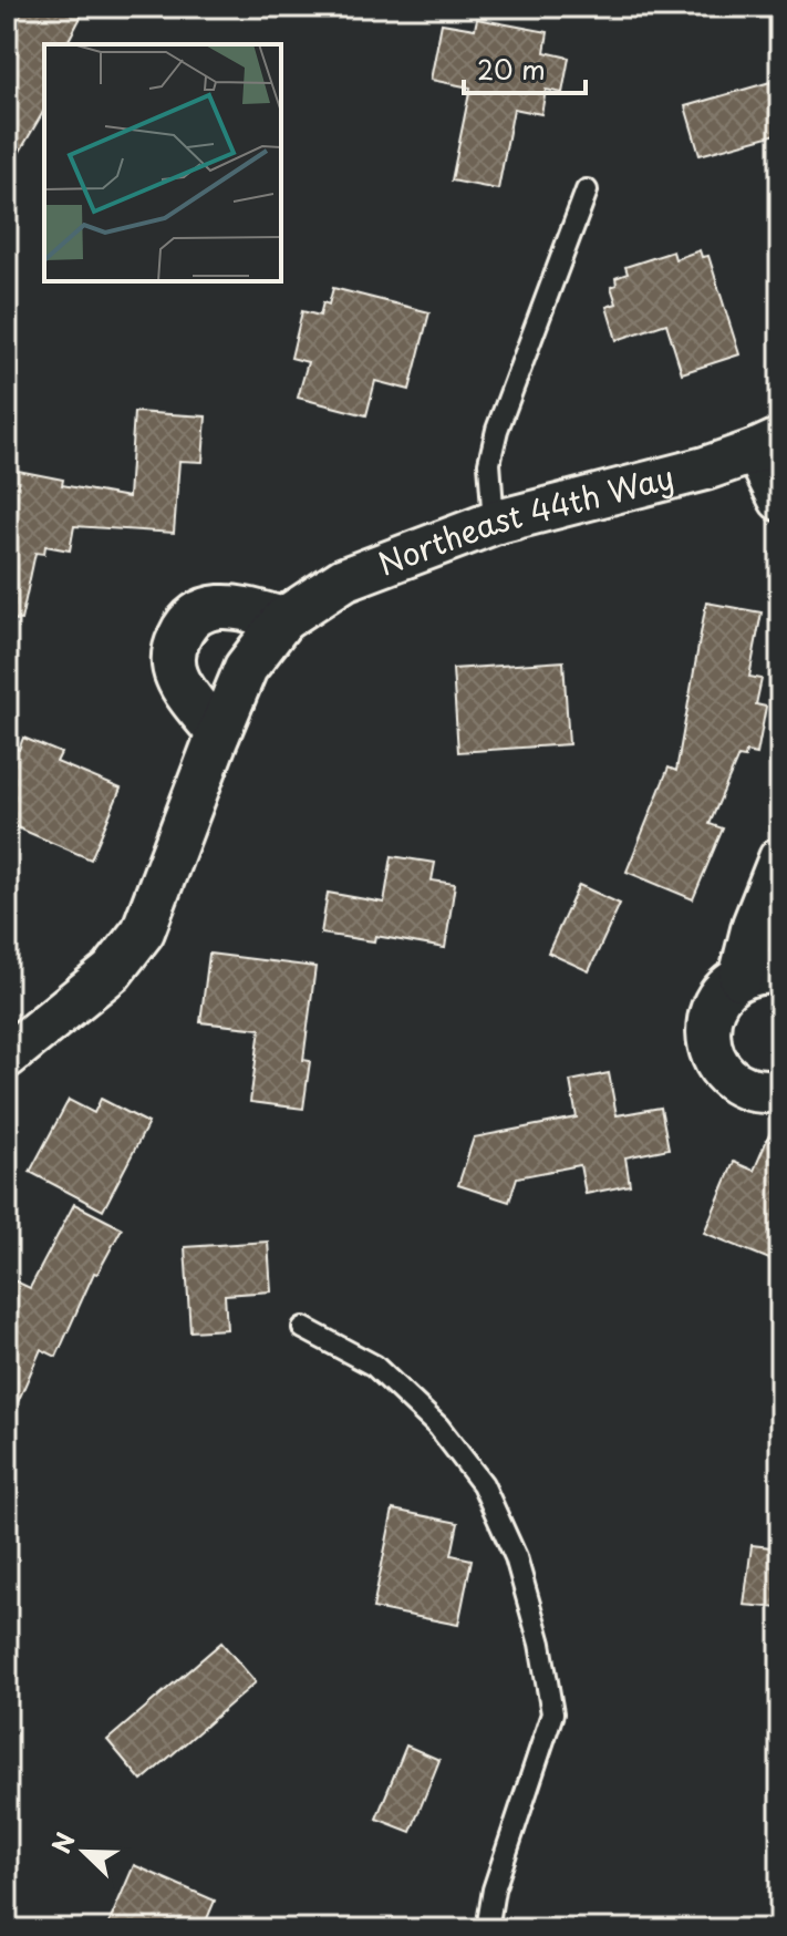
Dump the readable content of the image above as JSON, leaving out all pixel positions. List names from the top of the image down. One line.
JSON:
{"streets":{"street":["Northeast 44th Way"]},"scale_bar":"20 m","north":"top left"}
